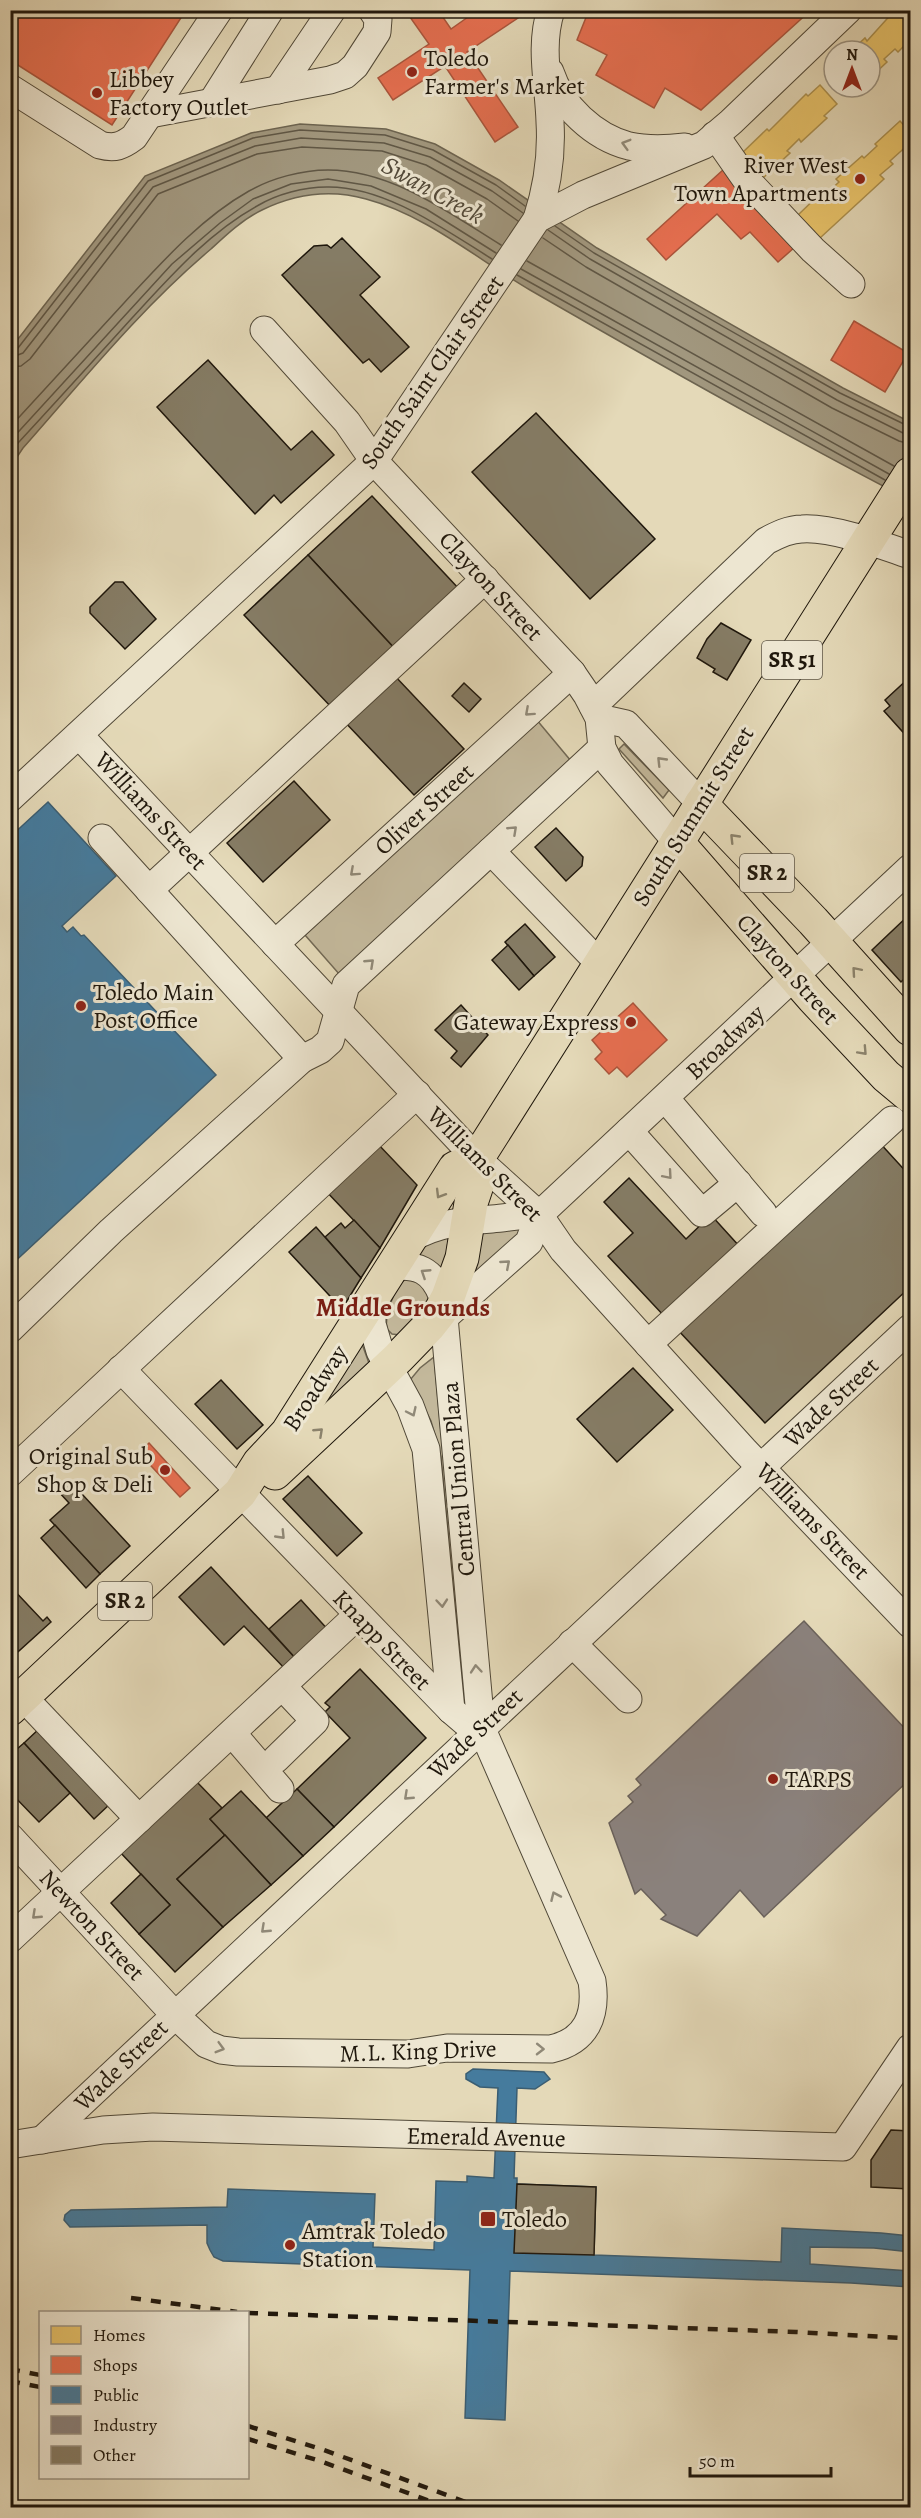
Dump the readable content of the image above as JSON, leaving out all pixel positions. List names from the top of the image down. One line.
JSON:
{"streets":{"main road":["Clayton Street","SR 51","South Summit Street","SR 2","Broadway"],"street":["South Saint Clair Street","Oliver Street","Williams Street","Wade Street","Central Union Plaza","Knapp Street","Newton Street","M.L. King Drive","Emerald Avenue"]},"crossings":[["South Saint Clair Street","Clayton Street"],["South Saint Clair Street","Williams Street"],["Clayton Street","Oliver Street"],["Clayton Street","South Summit Street"],["Clayton Street","Broadway"],["Oliver Street","Williams Street"],["Williams Street","South Summit Street"],["Williams Street","Broadway"],["Williams Street","Wade Street"],["South Summit Street","Broadway"],["South Summit Street","Central Union Plaza"],["Broadway","Central Union Plaza"],["Broadway","Knapp Street"],["Wade Street","Central Union Plaza"],["Wade Street","Knapp Street"],["Wade Street","Newton Street"],["Wade Street","M.L. King Drive"],["Wade Street","Emerald Avenue"],["Central Union Plaza","Knapp Street"],["Central Union Plaza","M.L. King Drive"],["Knapp Street","M.L. King Drive"],["Newton Street","M.L. King Drive"]],"districts":["Middle Grounds"],"water":["Swan Creek"],"places":{"other":["Toledo Farmer's Market","Libbey Factory Outlet","River West Town Apartments","Toledo Main Post Office","Gateway Express","Original Sub Shop & Deli","TARPS","Amtrak Toledo Station"],"transit":["Toledo"]},"legend":["Homes","Shops","Public","Industry","Other"],"scale_bar":"50 m","north":"top"}
